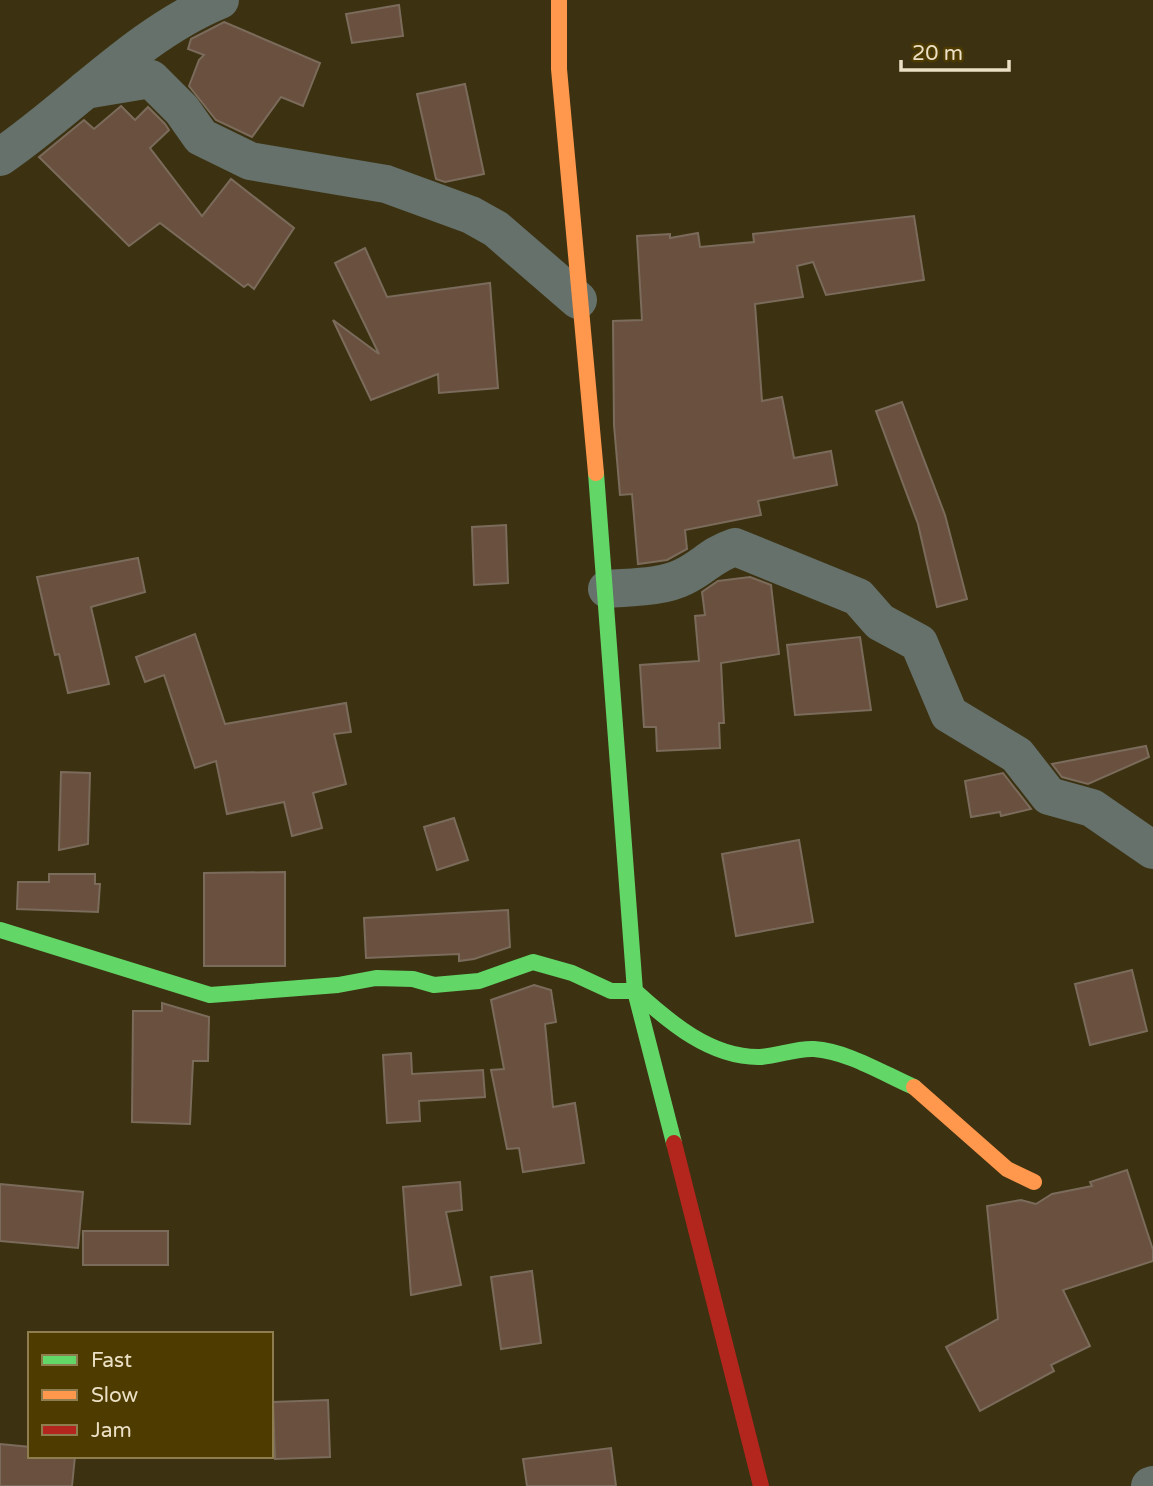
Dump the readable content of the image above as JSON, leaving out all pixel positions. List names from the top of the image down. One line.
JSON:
{"legend":["Fast","Slow","Jam"],"scale_bar":"20 m"}
